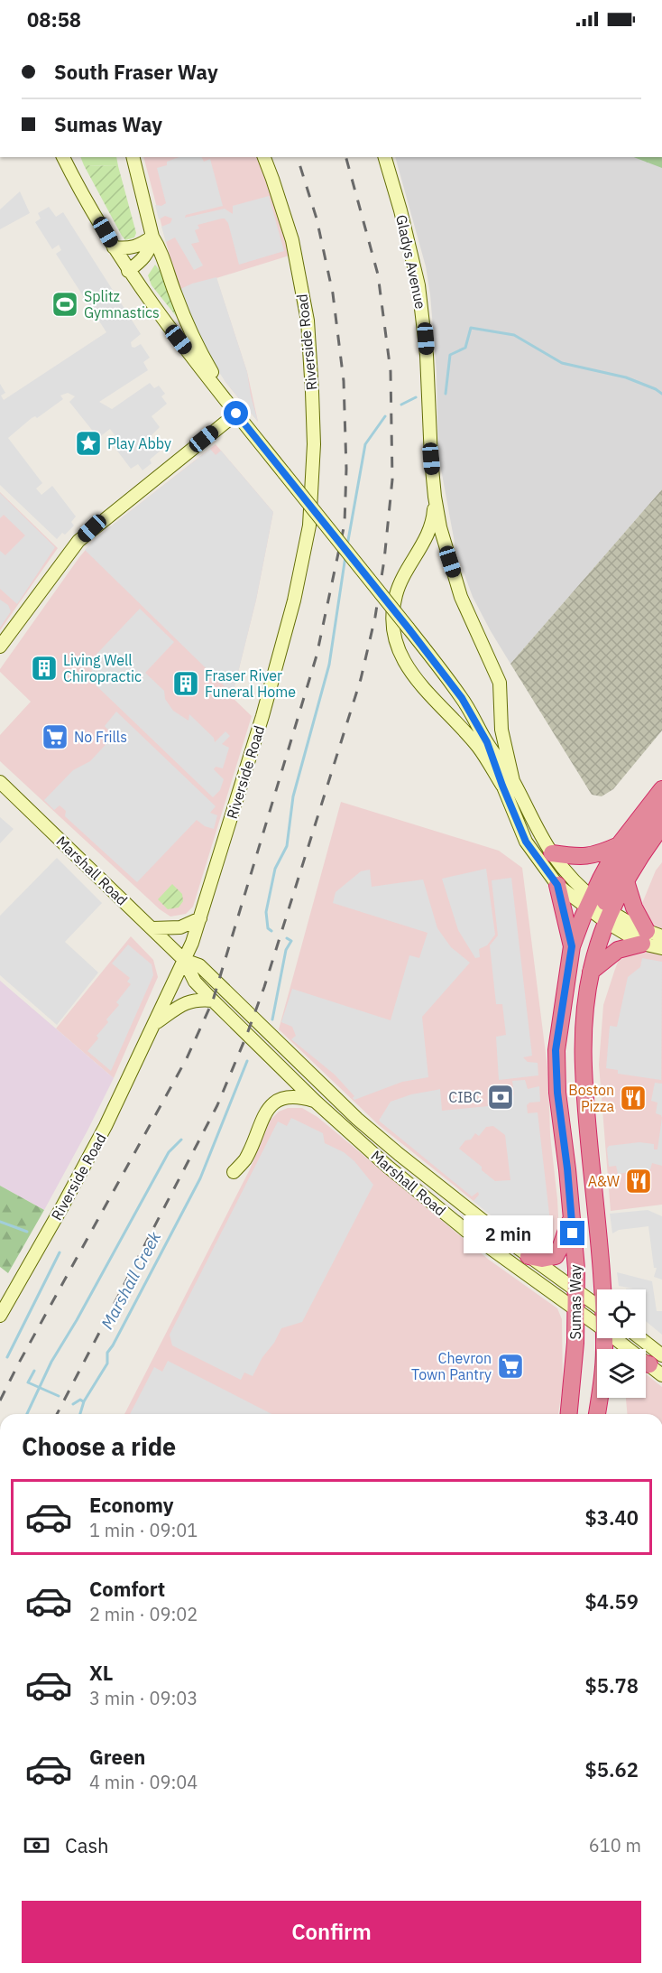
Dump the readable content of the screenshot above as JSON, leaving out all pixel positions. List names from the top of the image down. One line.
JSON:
{"streets":{"highway":["Sumas Way"],"main road":["Gladys Avenue","Riverside Road","Marshall Road"]},"crossings":[["Riverside Road","Marshall Road"],["Marshall Road","Sumas Way"]],"water":["Marshall Creek"],"places":{"sports":["Splitz Gymnastics"],"place":["Play Abby"],"building":["Living Well Chiropractic","Fraser River Funeral Home"],"supermarket":["No Frills","Chevron Town Pantry"],"bank":["CIBC"],"restaurant":["Boston Pizza","A&W"]},"page":{"status":"08:58","banner":["South Fraser Way","Sumas Way"],"bubble":"2 min","heading":"Choose a ride","list":[{"name":"Economy","note":"1 min · 09:01","value":"$3.40"},{"name":"Comfort","note":"2 min · 09:02","value":"$4.59"},{"name":"XL","note":"3 min · 09:03","value":"$5.78"},{"name":"Green","note":"4 min · 09:04","value":"$5.62"}],"pay":["Cash","610 m"],"buttons":"Confirm"}}
